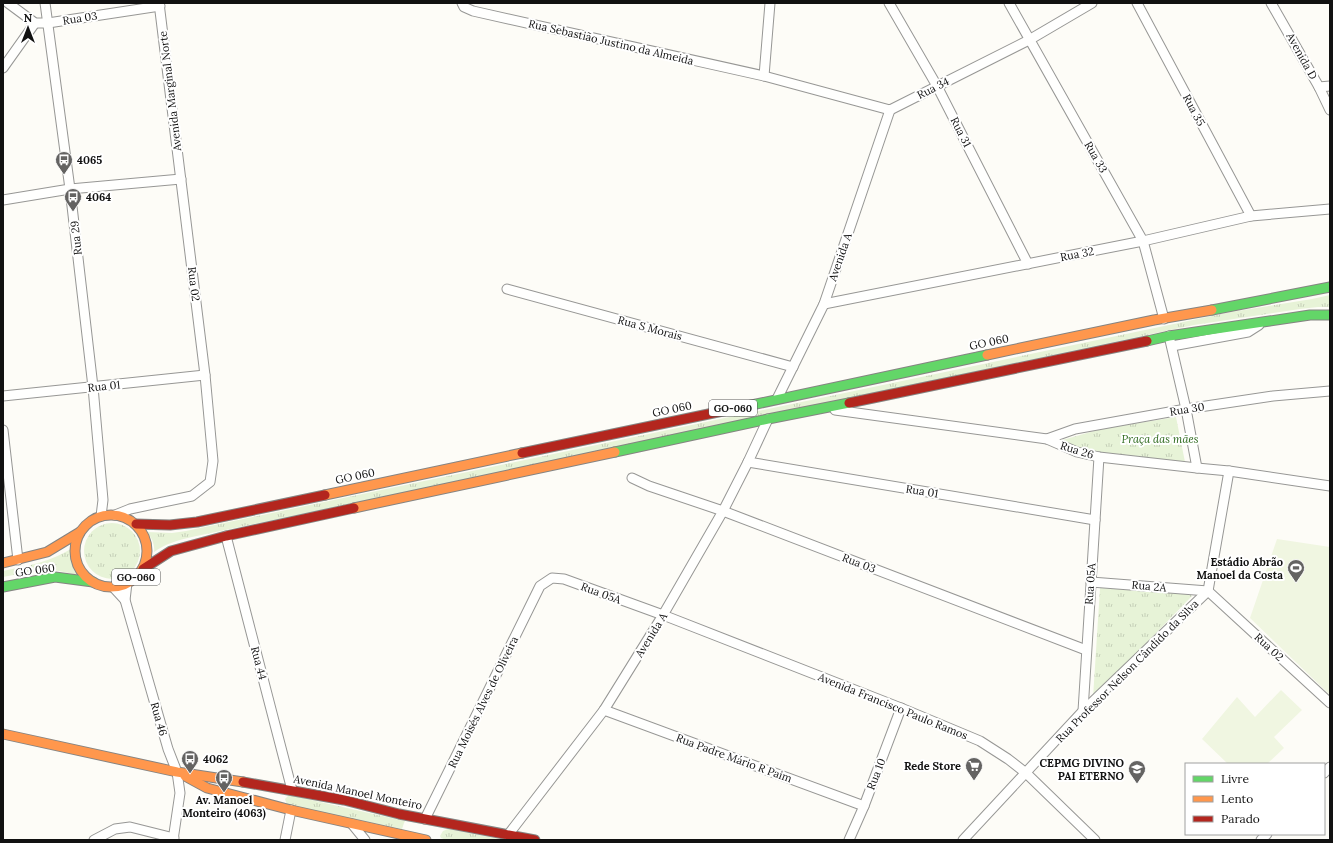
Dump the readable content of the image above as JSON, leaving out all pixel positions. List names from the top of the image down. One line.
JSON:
{"streets":{"main road":["GO 060","GO-060","Avenida Manoel Monteiro"],"street":["Rua 03","Rua Sebastião Justino da Almeida","Avenida D","Rua 34","Avenida Marginal Norte","Rua 35","Rua 31","Rua 33","Rua 29","Rua 32","Avenida A","Rua 02","Rua S Morais","Rua 01","Rua 30","Rua 26","Rua 05A","Rua 2A","Rua 44","Rua Professor Nelson Cândido da Silva","Rua Moisés Alves de Oliveira","Avenida Francisco Paulo Ramos","Rua 46","Rua Padre Mário R Paim","Rua 10"]},"crossings":[["Rua 03","Avenida Marginal Norte"],["Rua 03","Rua 29"],["Rua 03","Avenida A"],["Rua 03","Rua 05A"],["Rua 34","Rua 31"],["Rua 34","Rua 33"],["Rua 34","Avenida A"],["Avenida Marginal Norte","Rua 02"],["Rua 35","Rua 32"],["Rua 31","Rua 32"],["Rua 33","Rua 32"],["Rua 33","GO 060"],["Rua 29","Rua 02"],["Rua 29","GO 060"],["Rua 29","Rua 01"],["Rua 29","GO-060"],["Rua 29","Rua 46"],["Rua 32","Avenida A"],["Avenida A","Rua S Morais"],["Avenida A","GO 060"],["Avenida A","Rua 01"],["Avenida A","GO-060"],["Avenida A","Rua 05A"],["Avenida A","Avenida Francisco Paulo Ramos"],["Avenida A","Rua Padre Mário R Paim"],["Avenida A","Avenida Manoel Monteiro"],["Rua 02","GO 060"],["Rua 02","Rua 01"],["Rua 02","GO-060"],["Rua 02","Rua 2A"],["Rua 02","Rua Professor Nelson Cândido da Silva"],["Rua 02","Rua 46"],["GO 060","GO-060"],["GO 060","Rua 46"],["Rua 01","Rua 05A"],["GO-060","Rua 26"],["GO-060","Rua 44"],["GO-060","Rua 46"],["Rua 30","Rua 26"],["Rua 26","Rua 05A"],["Rua 26","Rua Professor Nelson Cândido da Silva"],["Rua 05A","Rua 2A"],["Rua 05A","Rua Professor Nelson Cândido da Silva"],["Rua 05A","Rua Moisés Alves de Oliveira"],["Rua 05A","Avenida Francisco Paulo Ramos"],["Rua 2A","Rua Professor Nelson Cândido da Silva"],["Rua 44","Avenida Manoel Monteiro"],["Rua Professor Nelson Cândido da Silva","Avenida Francisco Paulo Ramos"],["Rua Moisés Alves de Oliveira","Avenida Manoel Monteiro"],["Avenida Francisco Paulo Ramos","Rua 10"],["Rua 46","Avenida Manoel Monteiro"],["Rua Padre Mário R Paim","Rua 10"]],"parks":["Praça das mães"],"places":{"bus stop":["4065","4064","4062","Av. Manoel Monteiro (4063)"],"sports":["Estádio Abrão Manoel da Costa"],"supermarket":["Rede Store"],"school or university":["CEPMG DIVINO PAI ETERNO"]},"legend":["Livre","Lento","Parado"],"north":"top"}
